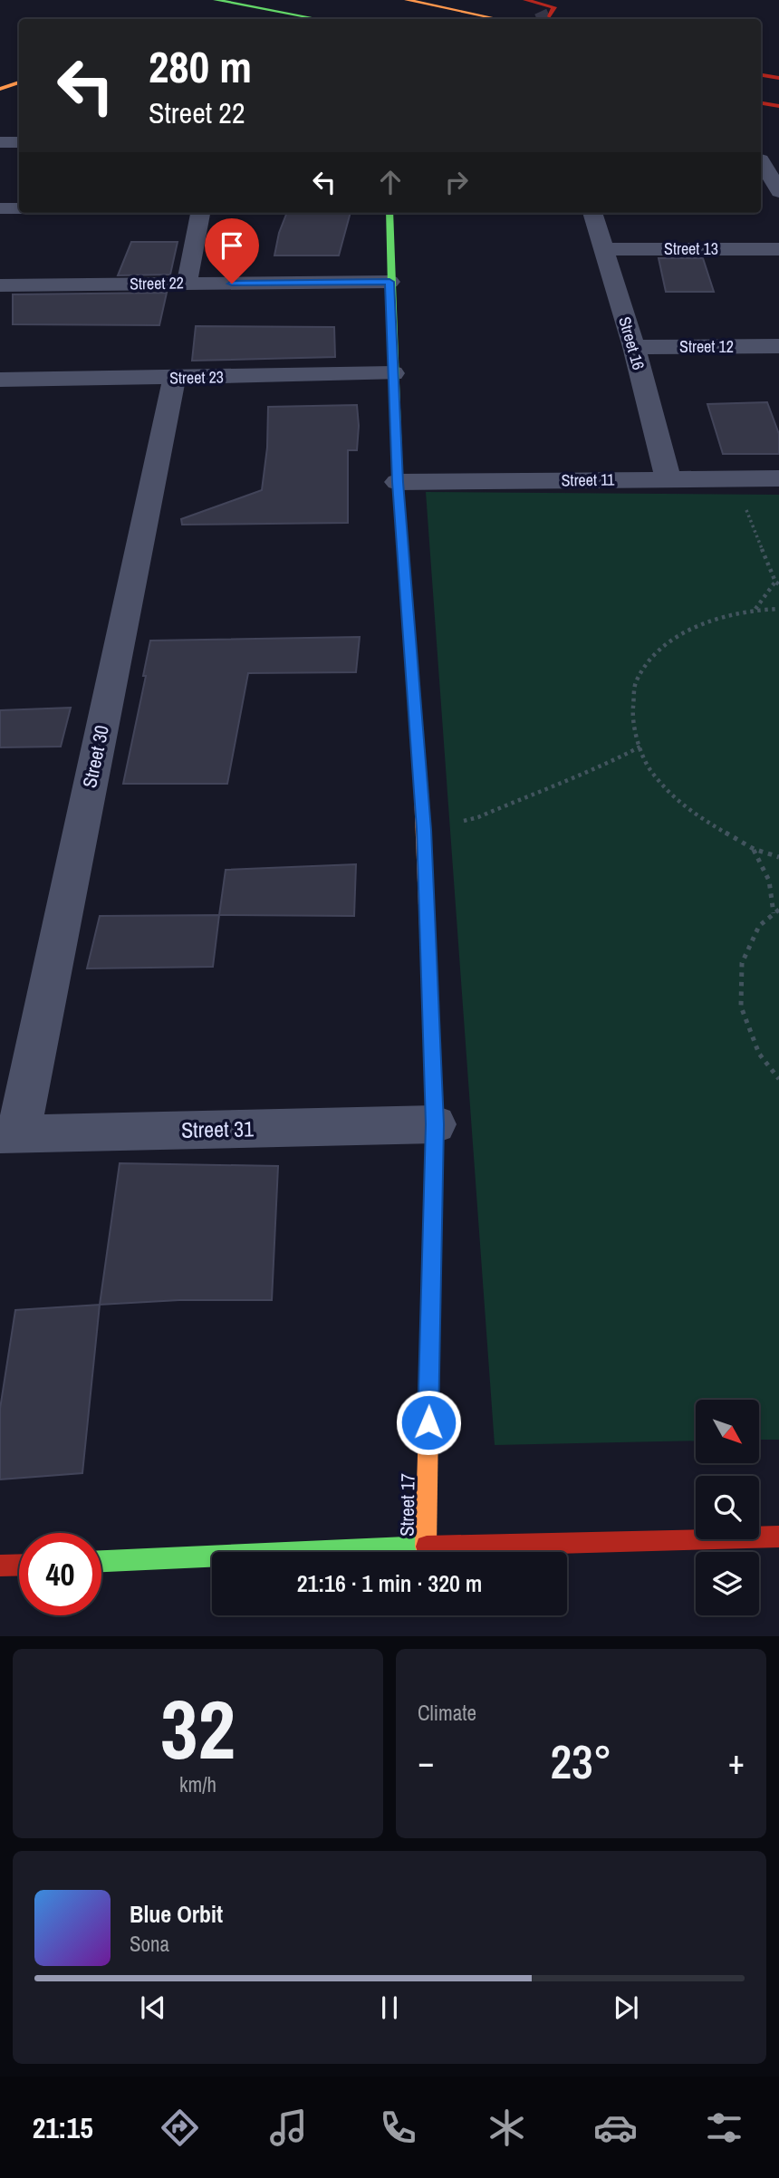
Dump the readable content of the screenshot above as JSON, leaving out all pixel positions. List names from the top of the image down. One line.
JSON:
{"streets":{"main road":["Street 17"],"street":["Street 13","Street 22","Street 16","Street 12","Street 23","Street 11","Street 30","Street 31"]},"crossings":[["Street 13","Street 16"],["Street 22","Street 17"],["Street 16","Street 12"],["Street 16","Street 11"],["Street 23","Street 30"],["Street 23","Street 17"],["Street 11","Street 17"],["Street 30","Street 31"],["Street 31","Street 17"]],"north":"bottom right","page":{"turn":["280 m","Street 22"],"limit":"40","trip":"21:16 · 1 min · 320 m","tile":[["32","km/h"],"Climate"],"heat":["−","23°","+"],"song":["Blue Orbit","Sona"],"tabs":"21:15"}}
